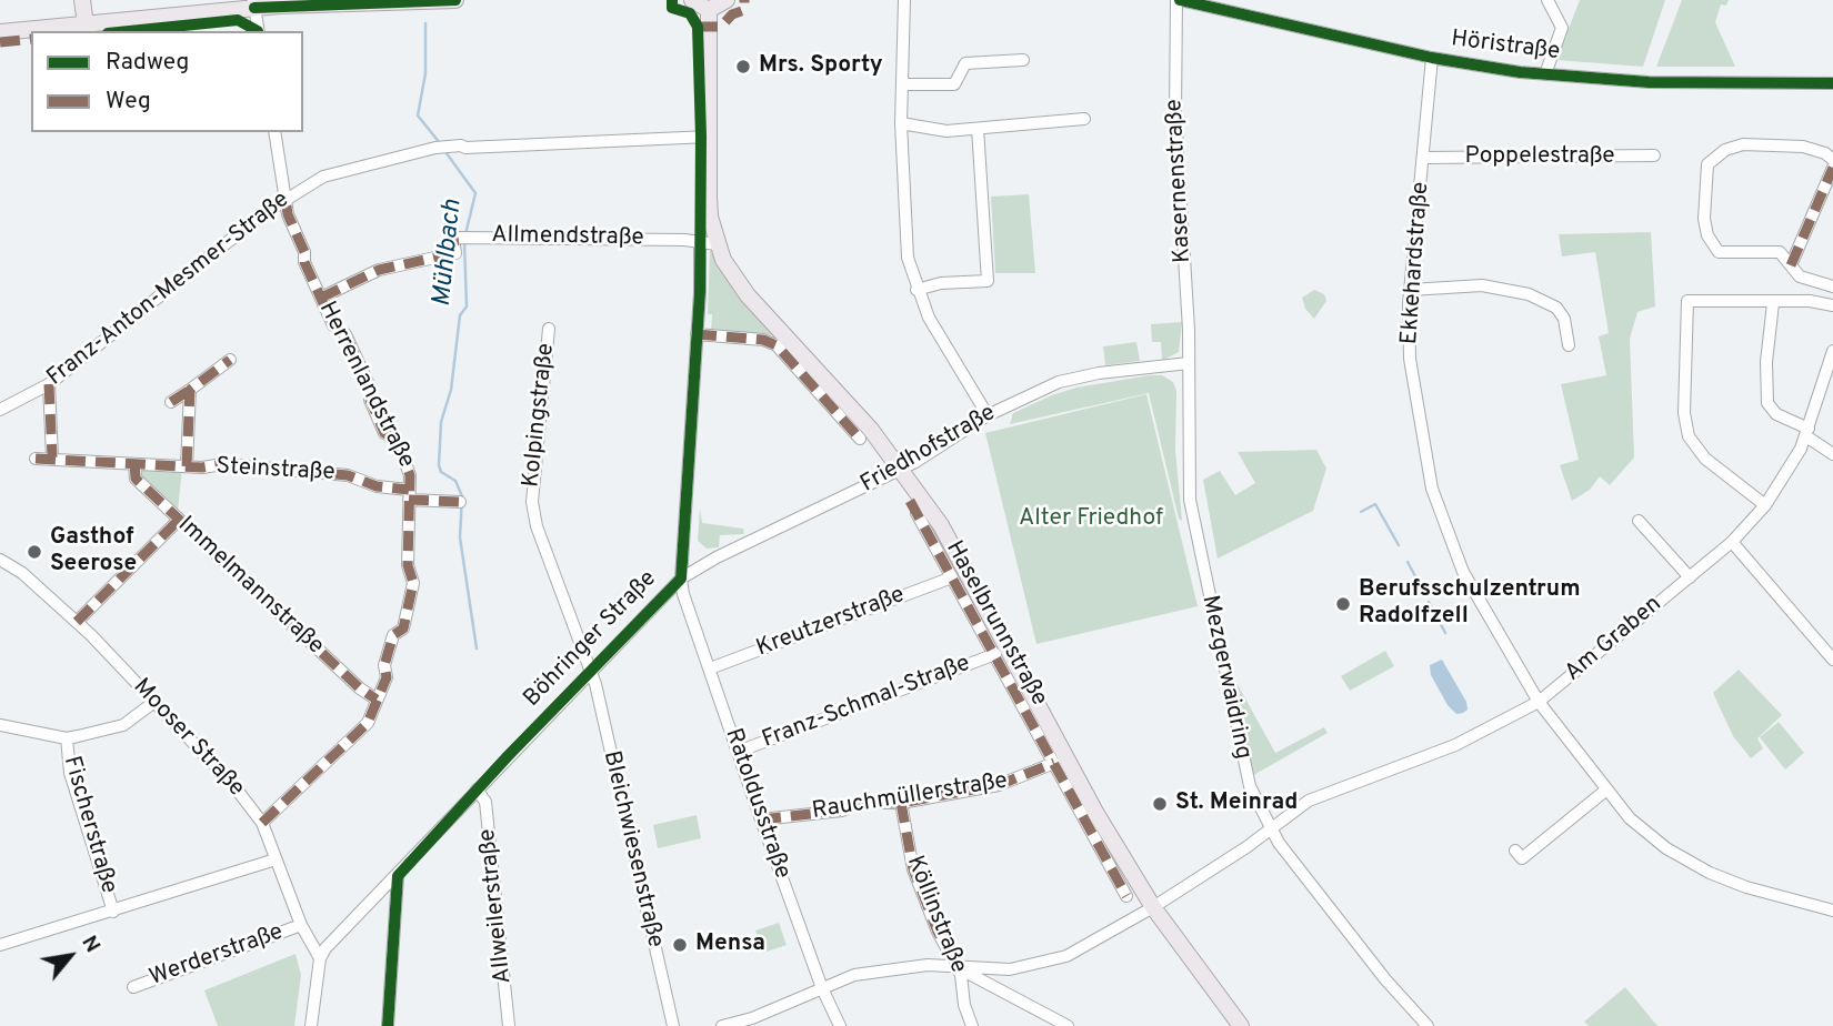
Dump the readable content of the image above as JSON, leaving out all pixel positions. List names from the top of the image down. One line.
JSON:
{"streets":{"main road":["Haselbrunnstraße"],"street":["Höristraße","Poppelestraße","Kasernenstraße","Allmendstraße","Ekkehardstraße","Franz-Anton-Mesmer-Straße","Herrenlandstraße","Kolpingstraße","Friedhofstraße","Steinstraße","Immelmannstraße","Kreutzerstraße","Böhringer Straße","Am Graben","Mezgerwaidring","Franz-Schmal-Straße","Mooser Straße","Rauchmüllerstraße","Ratoldusstraße","Fischerstraße","Bleichwiesenstraße","Allweilerstraße","Köllinstraße","Werderstraße"]},"crossings":[["Höristraße","Kasernenstraße"],["Höristraße","Ekkehardstraße"],["Poppelestraße","Ekkehardstraße"],["Kasernenstraße","Friedhofstraße"],["Kasernenstraße","Mezgerwaidring"],["Allmendstraße","Herrenlandstraße"],["Allmendstraße","Böhringer Straße"],["Ekkehardstraße","Am Graben"],["Franz-Anton-Mesmer-Straße","Herrenlandstraße"],["Herrenlandstraße","Steinstraße"],["Herrenlandstraße","Immelmannstraße"],["Herrenlandstraße","Mooser Straße"],["Kolpingstraße","Böhringer Straße"],["Kolpingstraße","Bleichwiesenstraße"],["Friedhofstraße","Haselbrunnstraße"],["Friedhofstraße","Böhringer Straße"],["Friedhofstraße","Mezgerwaidring"],["Friedhofstraße","Ratoldusstraße"],["Steinstraße","Immelmannstraße"],["Kreutzerstraße","Haselbrunnstraße"],["Kreutzerstraße","Ratoldusstraße"],["Haselbrunnstraße","Am Graben"],["Haselbrunnstraße","Franz-Schmal-Straße"],["Haselbrunnstraße","Rauchmüllerstraße"],["Böhringer Straße","Mooser Straße"],["Böhringer Straße","Ratoldusstraße"],["Böhringer Straße","Bleichwiesenstraße"],["Böhringer Straße","Allweilerstraße"],["Am Graben","Mezgerwaidring"],["Am Graben","Ratoldusstraße"],["Am Graben","Köllinstraße"],["Franz-Schmal-Straße","Ratoldusstraße"],["Mooser Straße","Werderstraße"],["Rauchmüllerstraße","Ratoldusstraße"],["Rauchmüllerstraße","Köllinstraße"]],"water":["Mühlbach"],"parks":["Alter Friedhof"],"places":["Mrs. Sporty","Gasthof Seerose","Berufsschulzentrum Radolfzell","St. Meinrad","Mensa"],"legend":["Radweg","Weg"],"north":"top right"}
